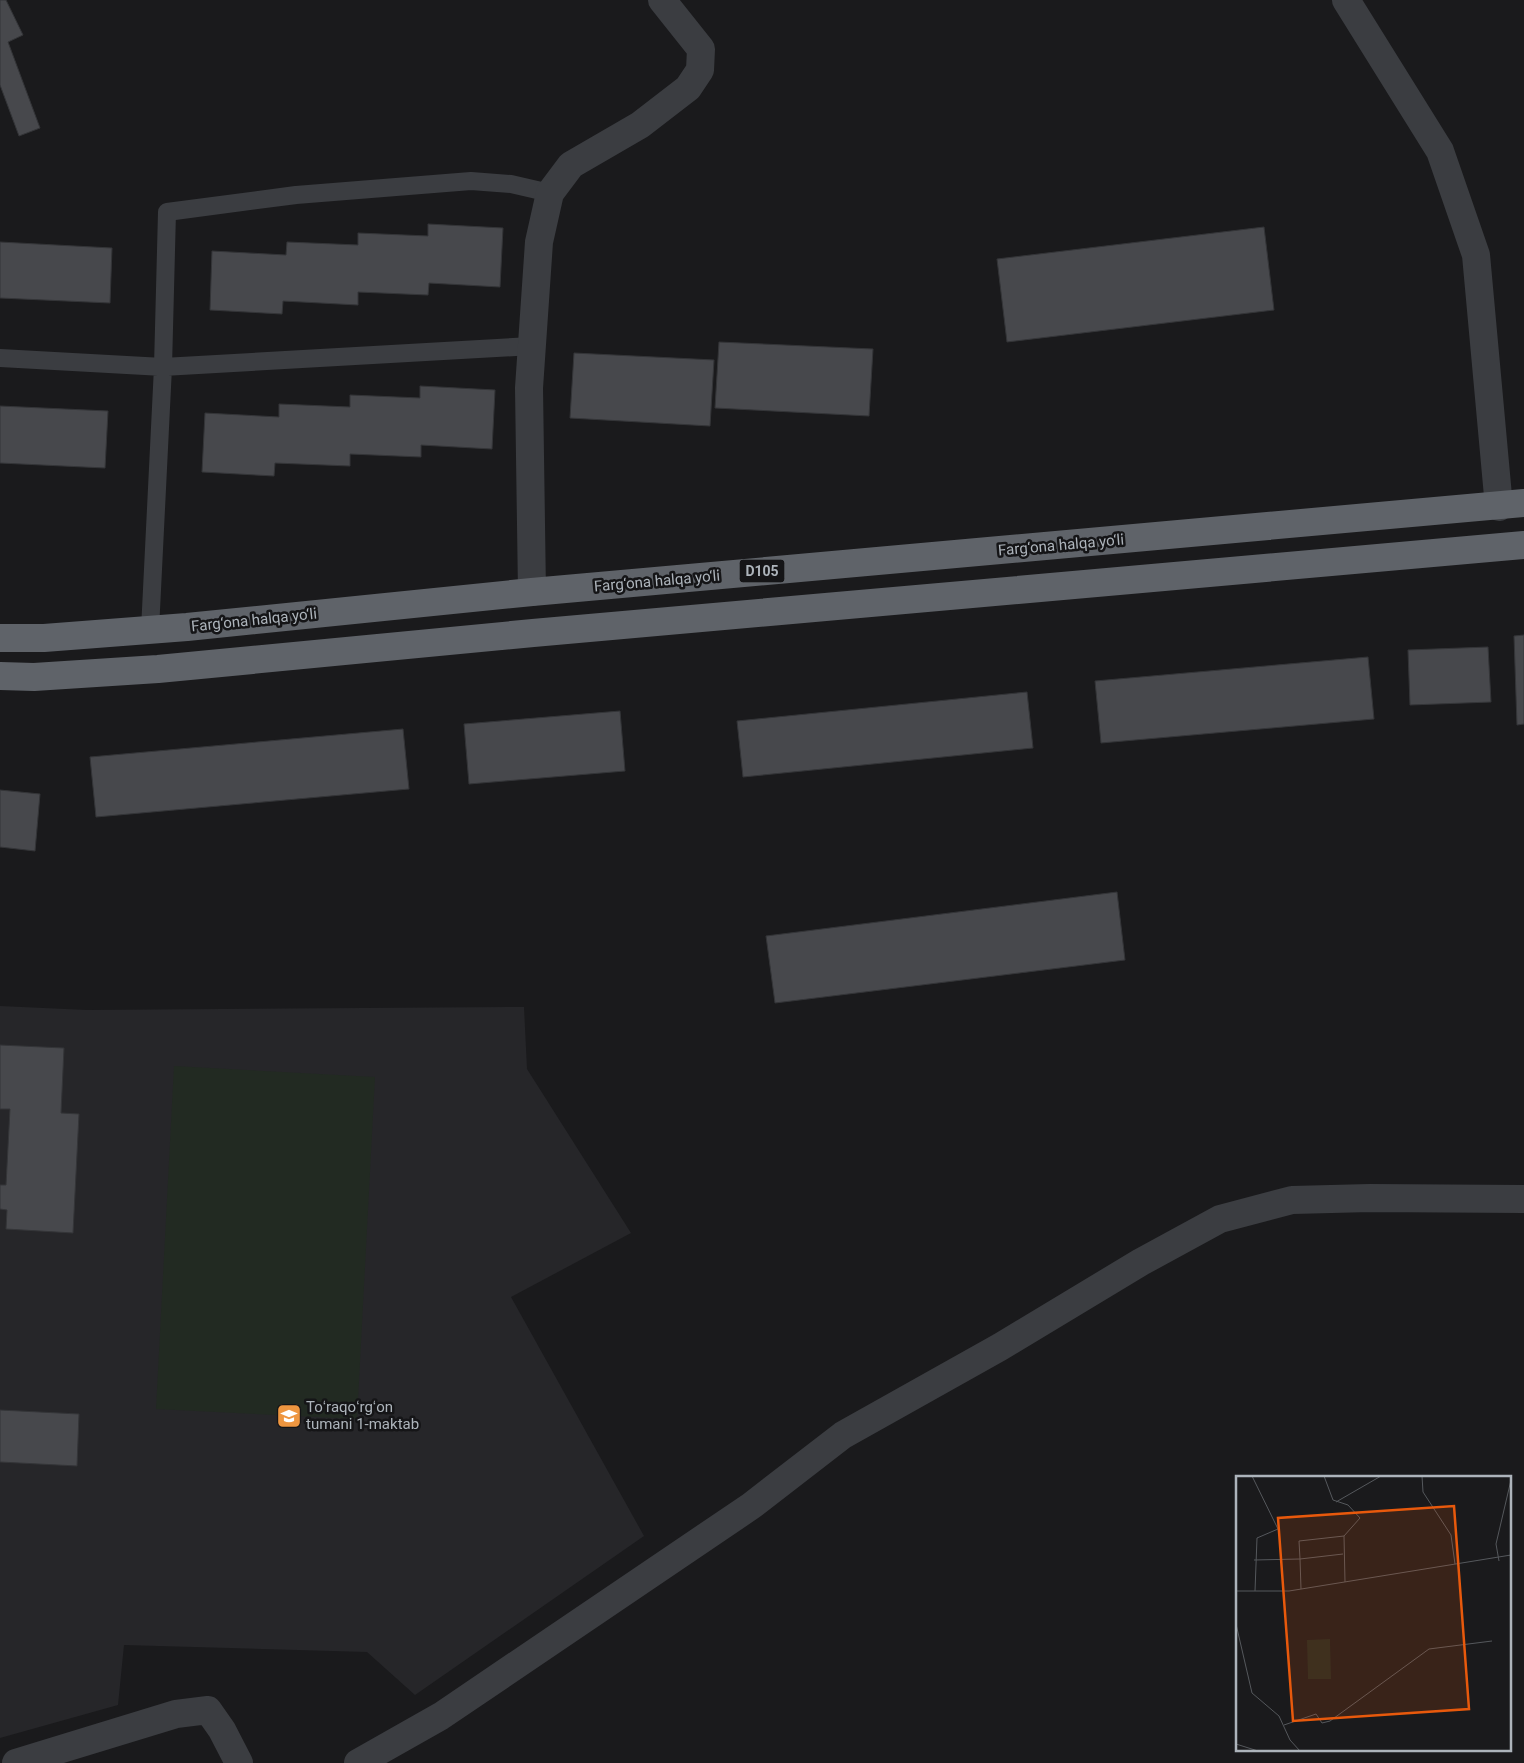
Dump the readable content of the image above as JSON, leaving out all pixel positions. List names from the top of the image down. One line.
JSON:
{"streets":{"highway":["Farg‘ona halqa yo‘li","D105"]},"places":{"school or university":["Toʻraqoʻrgʻon tumani 1-maktab"]}}
